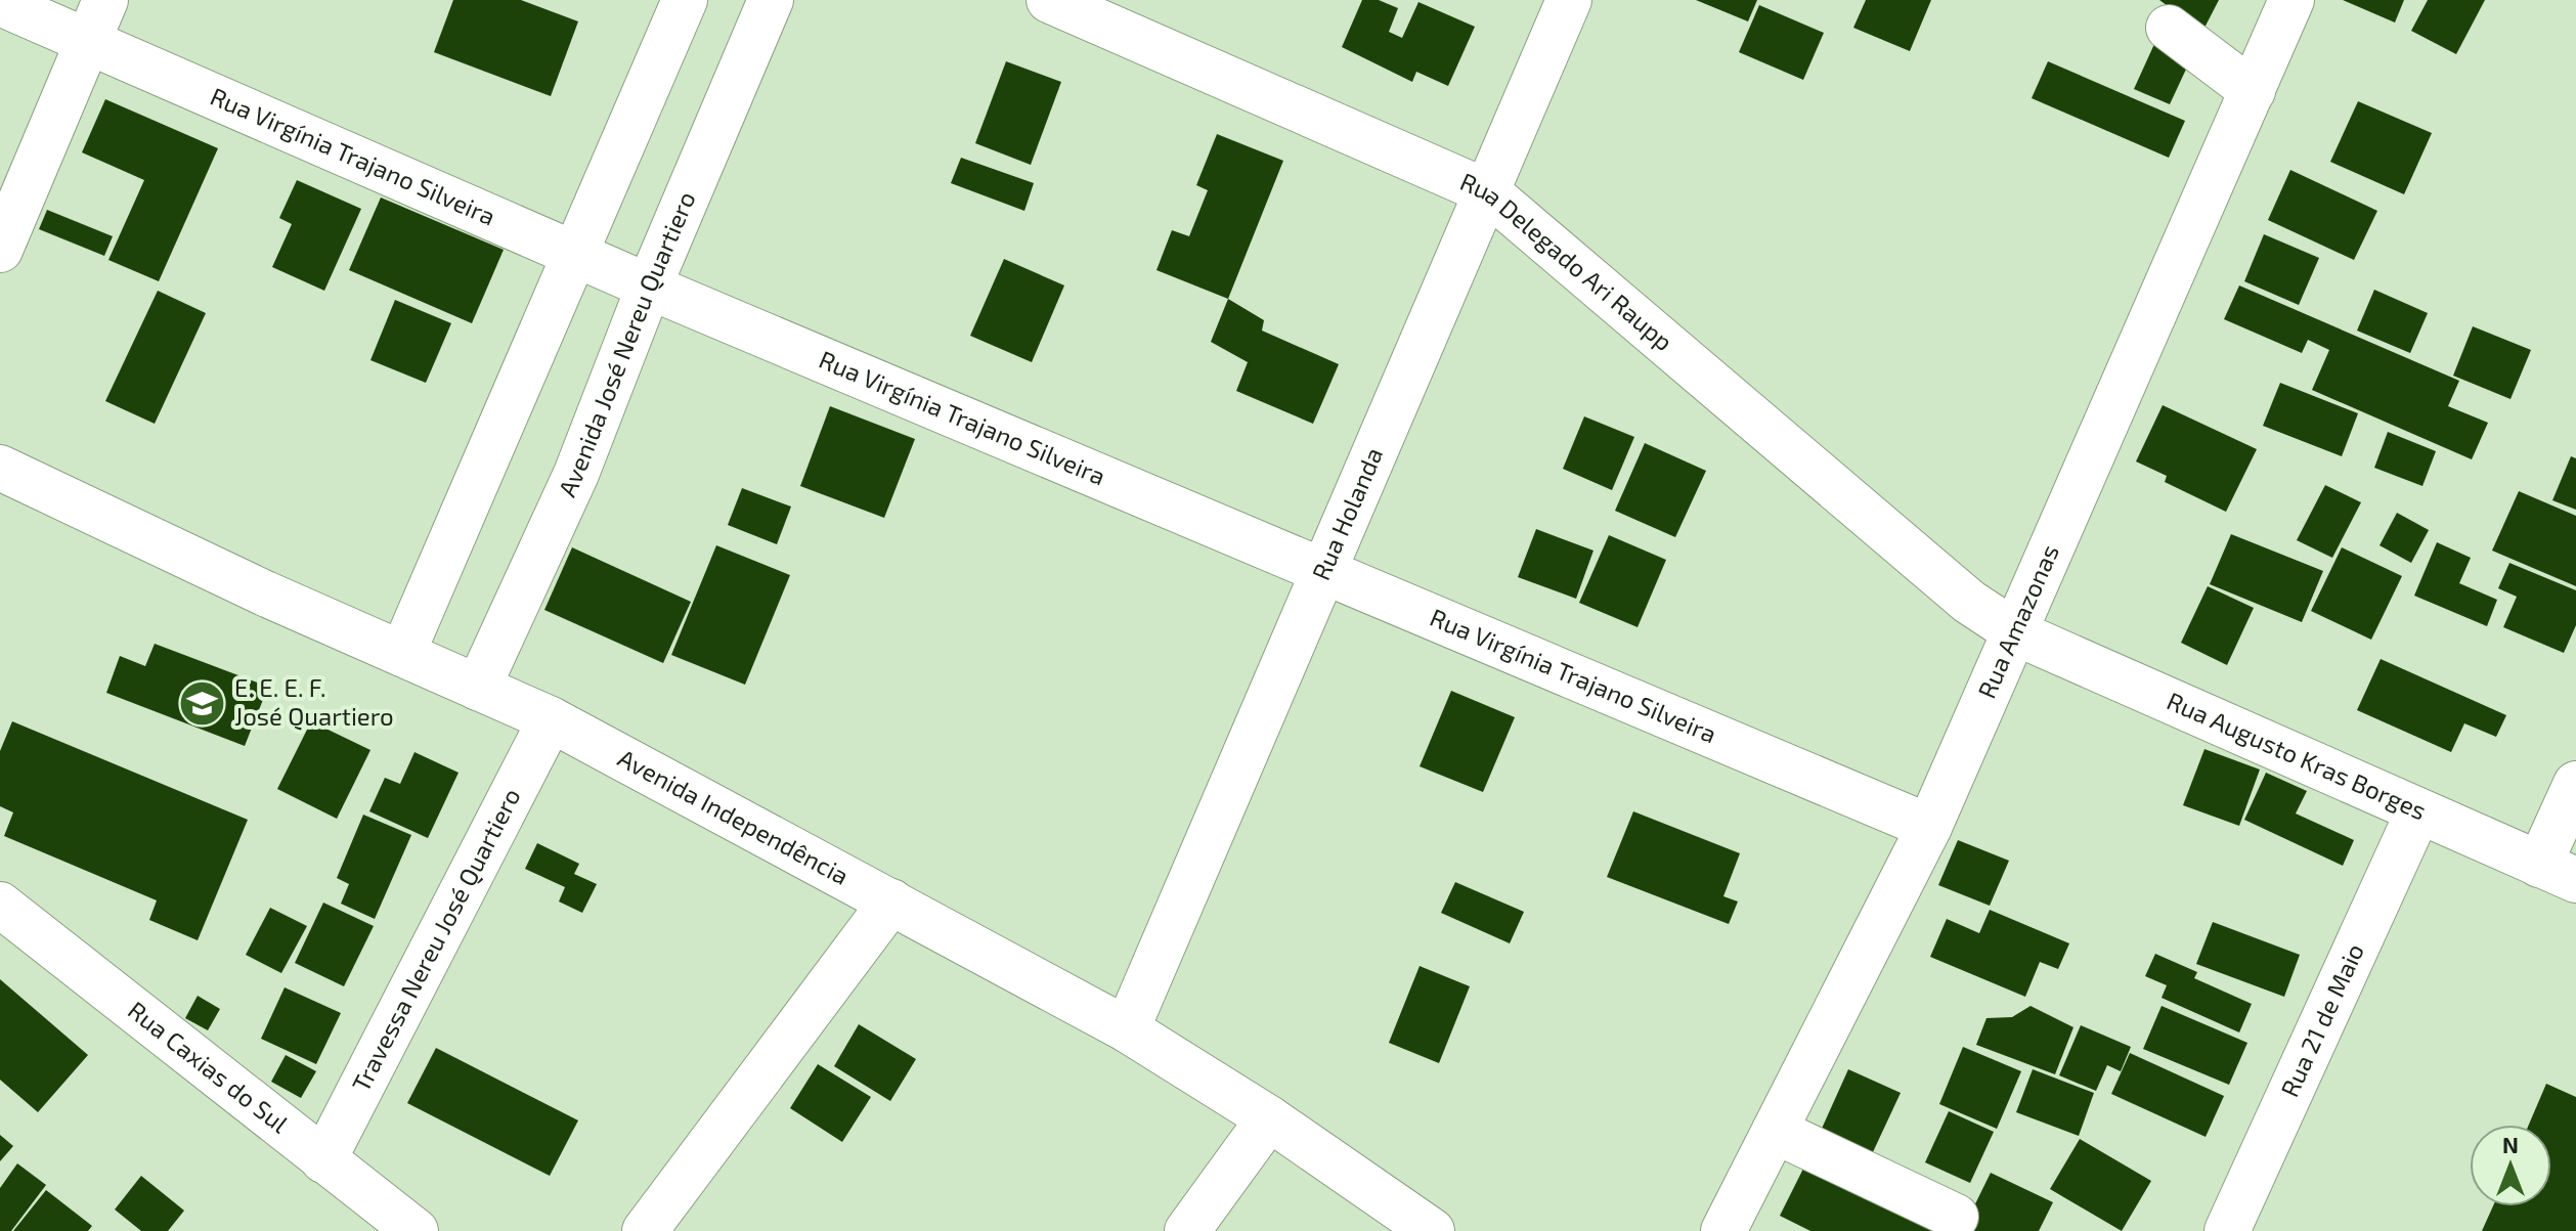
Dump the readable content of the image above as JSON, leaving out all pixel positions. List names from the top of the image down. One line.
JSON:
{"streets":{"street":["Rua Virgínia Trajano Silveira","Rua Delegado Ari Raupp","Avenida José Nereu Quartiero","Rua Holanda","Rua Amazonas","Rua Augusto Kras Borges","Avenida Independência","Travessa Nereu José Quartiero","Rua 21 de Maio","Rua Caxias do Sul"]},"crossings":[["Rua Virgínia Trajano Silveira","Avenida José Nereu Quartiero"],["Rua Virgínia Trajano Silveira","Rua Holanda"],["Rua Virgínia Trajano Silveira","Rua Amazonas"],["Rua Delegado Ari Raupp","Rua Holanda"],["Rua Delegado Ari Raupp","Rua Amazonas"],["Rua Delegado Ari Raupp","Rua Augusto Kras Borges"],["Avenida José Nereu Quartiero","Avenida Independência"],["Rua Holanda","Avenida Independência"],["Rua Amazonas","Rua Augusto Kras Borges"],["Rua Augusto Kras Borges","Rua 21 de Maio"],["Avenida Independência","Travessa Nereu José Quartiero"],["Travessa Nereu José Quartiero","Rua Caxias do Sul"]],"places":{"school or university":["E. E. E. F. José Quartiero"]},"north":"top"}
